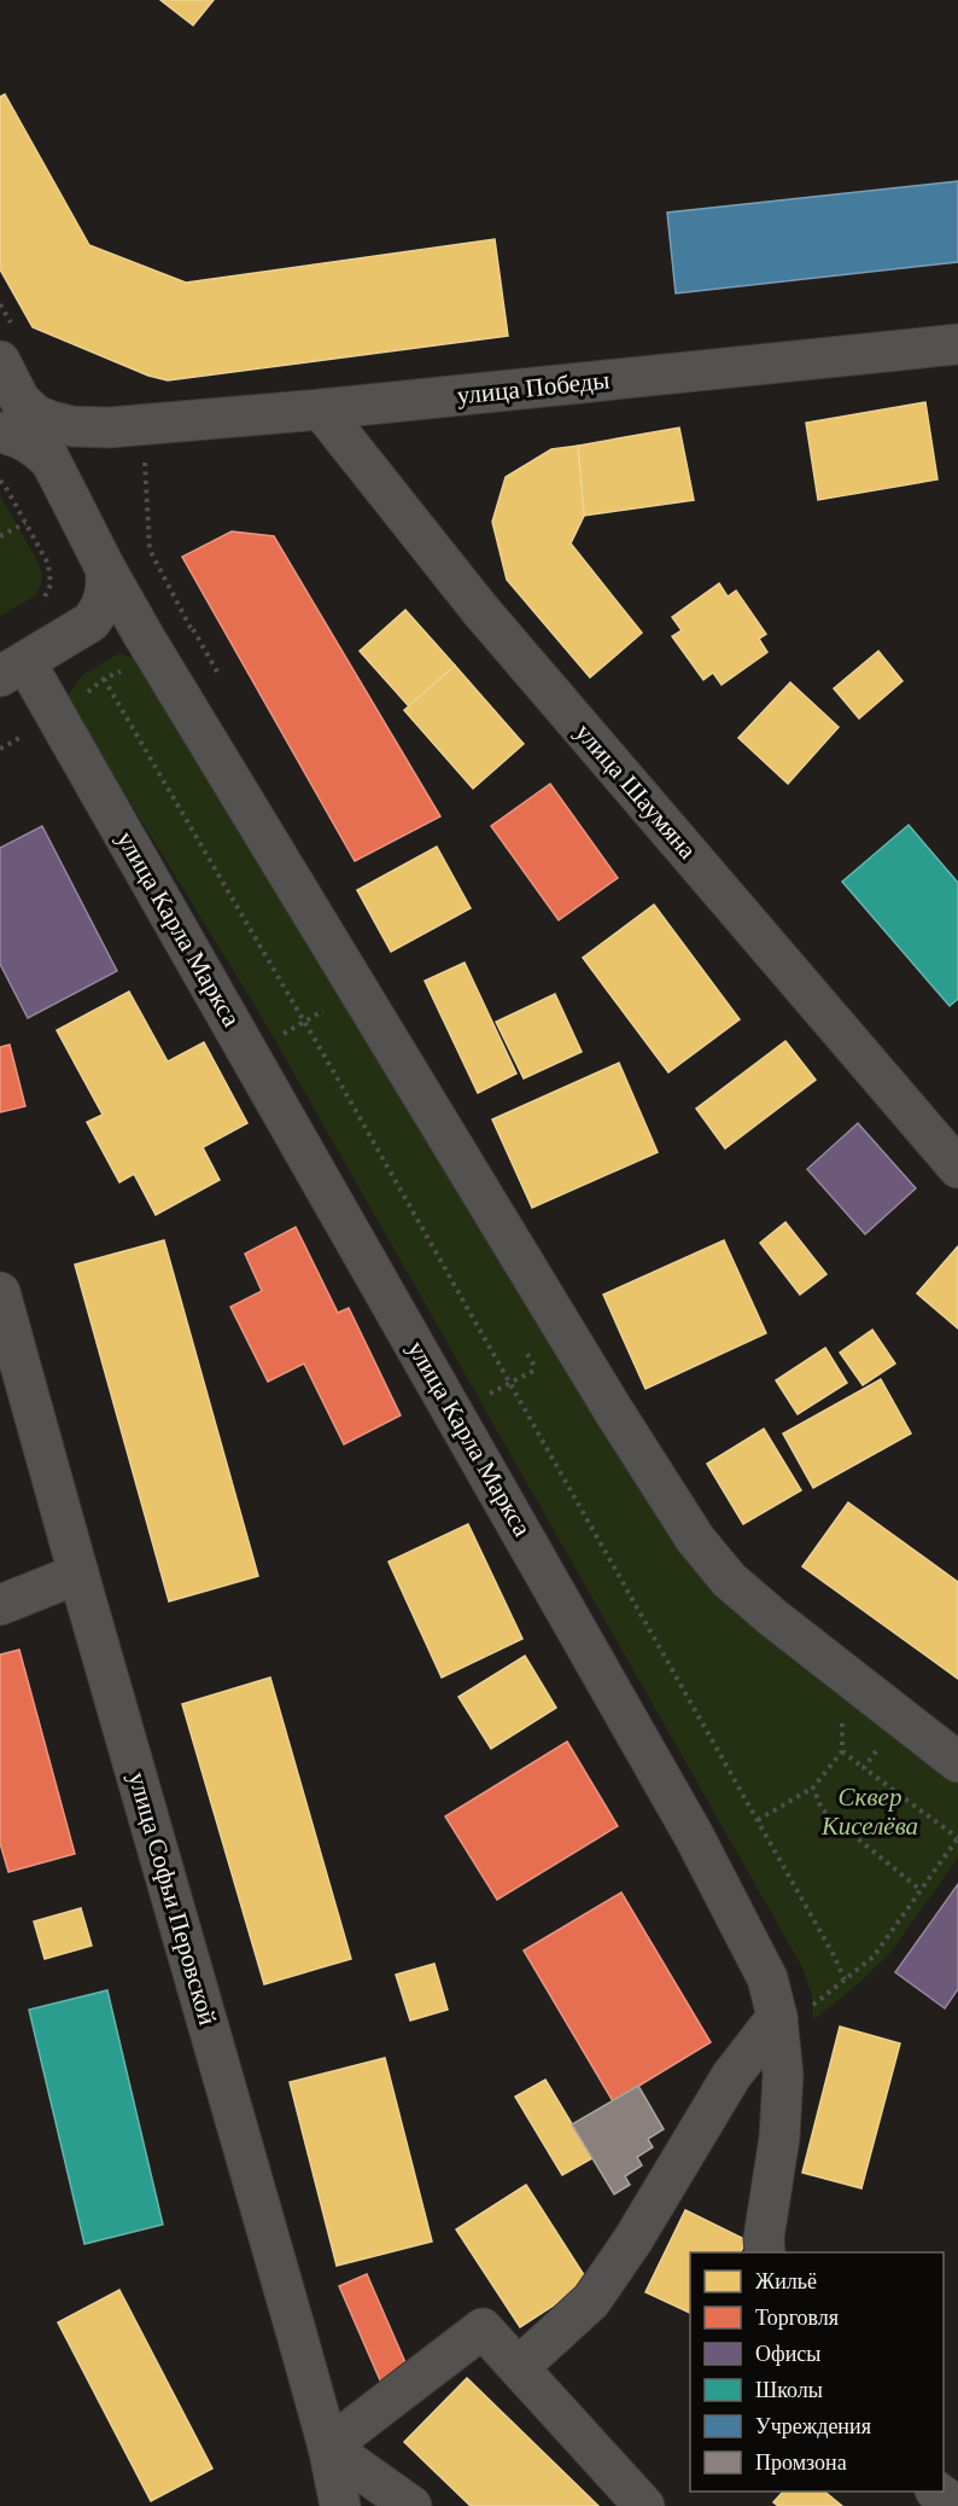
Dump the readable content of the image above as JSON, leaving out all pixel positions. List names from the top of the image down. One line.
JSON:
{"streets":{"street":["улица Победы","улица Шаумяна","улица Карла Маркса","улица Софьи Перовской"]},"crossings":[["улица Победы","улица Шаумяна"]],"parks":["Сквер Киселёва"],"legend":["Жильё","Торговля","Офисы","Школы","Учреждения","Промзона"]}
